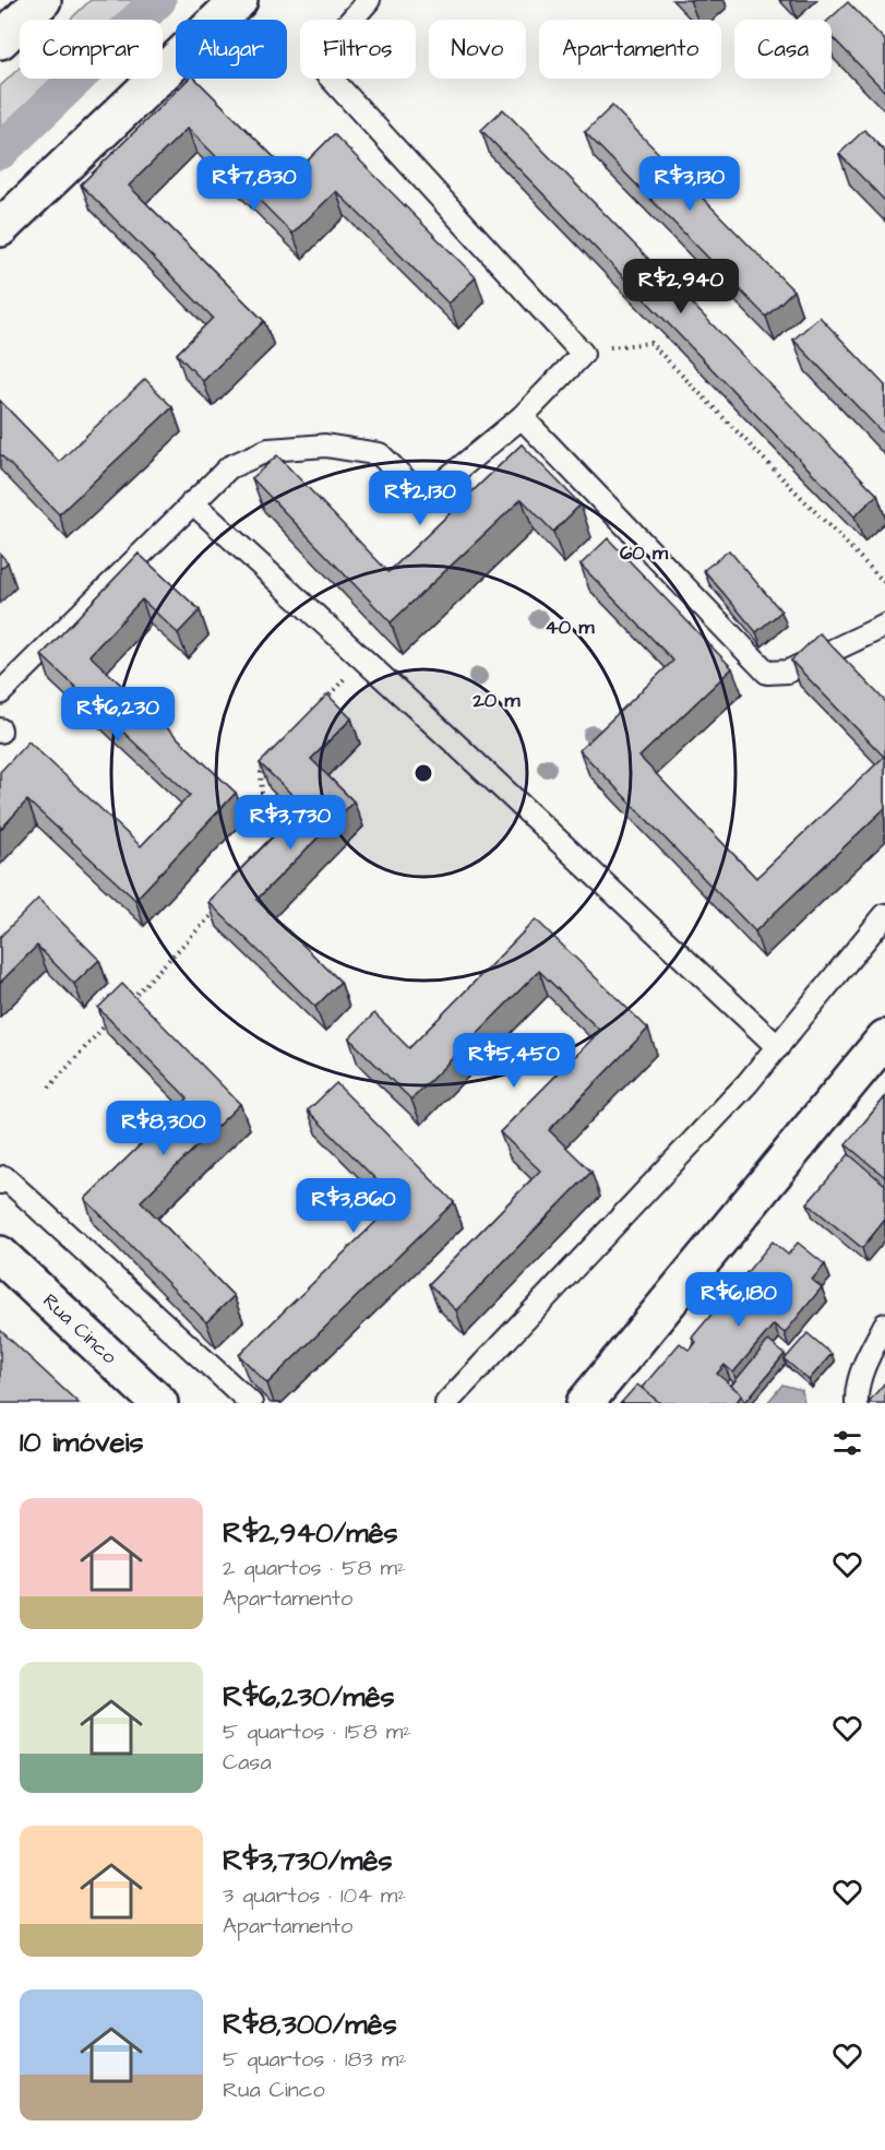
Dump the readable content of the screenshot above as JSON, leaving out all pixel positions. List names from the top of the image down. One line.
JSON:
{"streets":{"street":["Rua Cinco"]},"page":{"chip":["Comprar","Alugar","Filtros","Novo","Apartamento","Casa"],"price":["R$7,830","R$3,130","R$2,940","R$2,130","R$6,230","R$3,730","R$5,450","R$8,300","R$3,860","R$6,180"],"heading":"10 imóveis","list":[{"name":"R$2,940/mês","note":"2 quartos · 58 m² · Apartamento"},{"name":"R$6,230/mês","note":"5 quartos · 158 m² · Casa"},{"name":"R$3,730/mês","note":"3 quartos · 104 m² · Apartamento"},{"name":"R$8,300/mês","note":"5 quartos · 183 m² · Rua Cinco"}]},"rings":["60 m","40 m","20 m"]}
